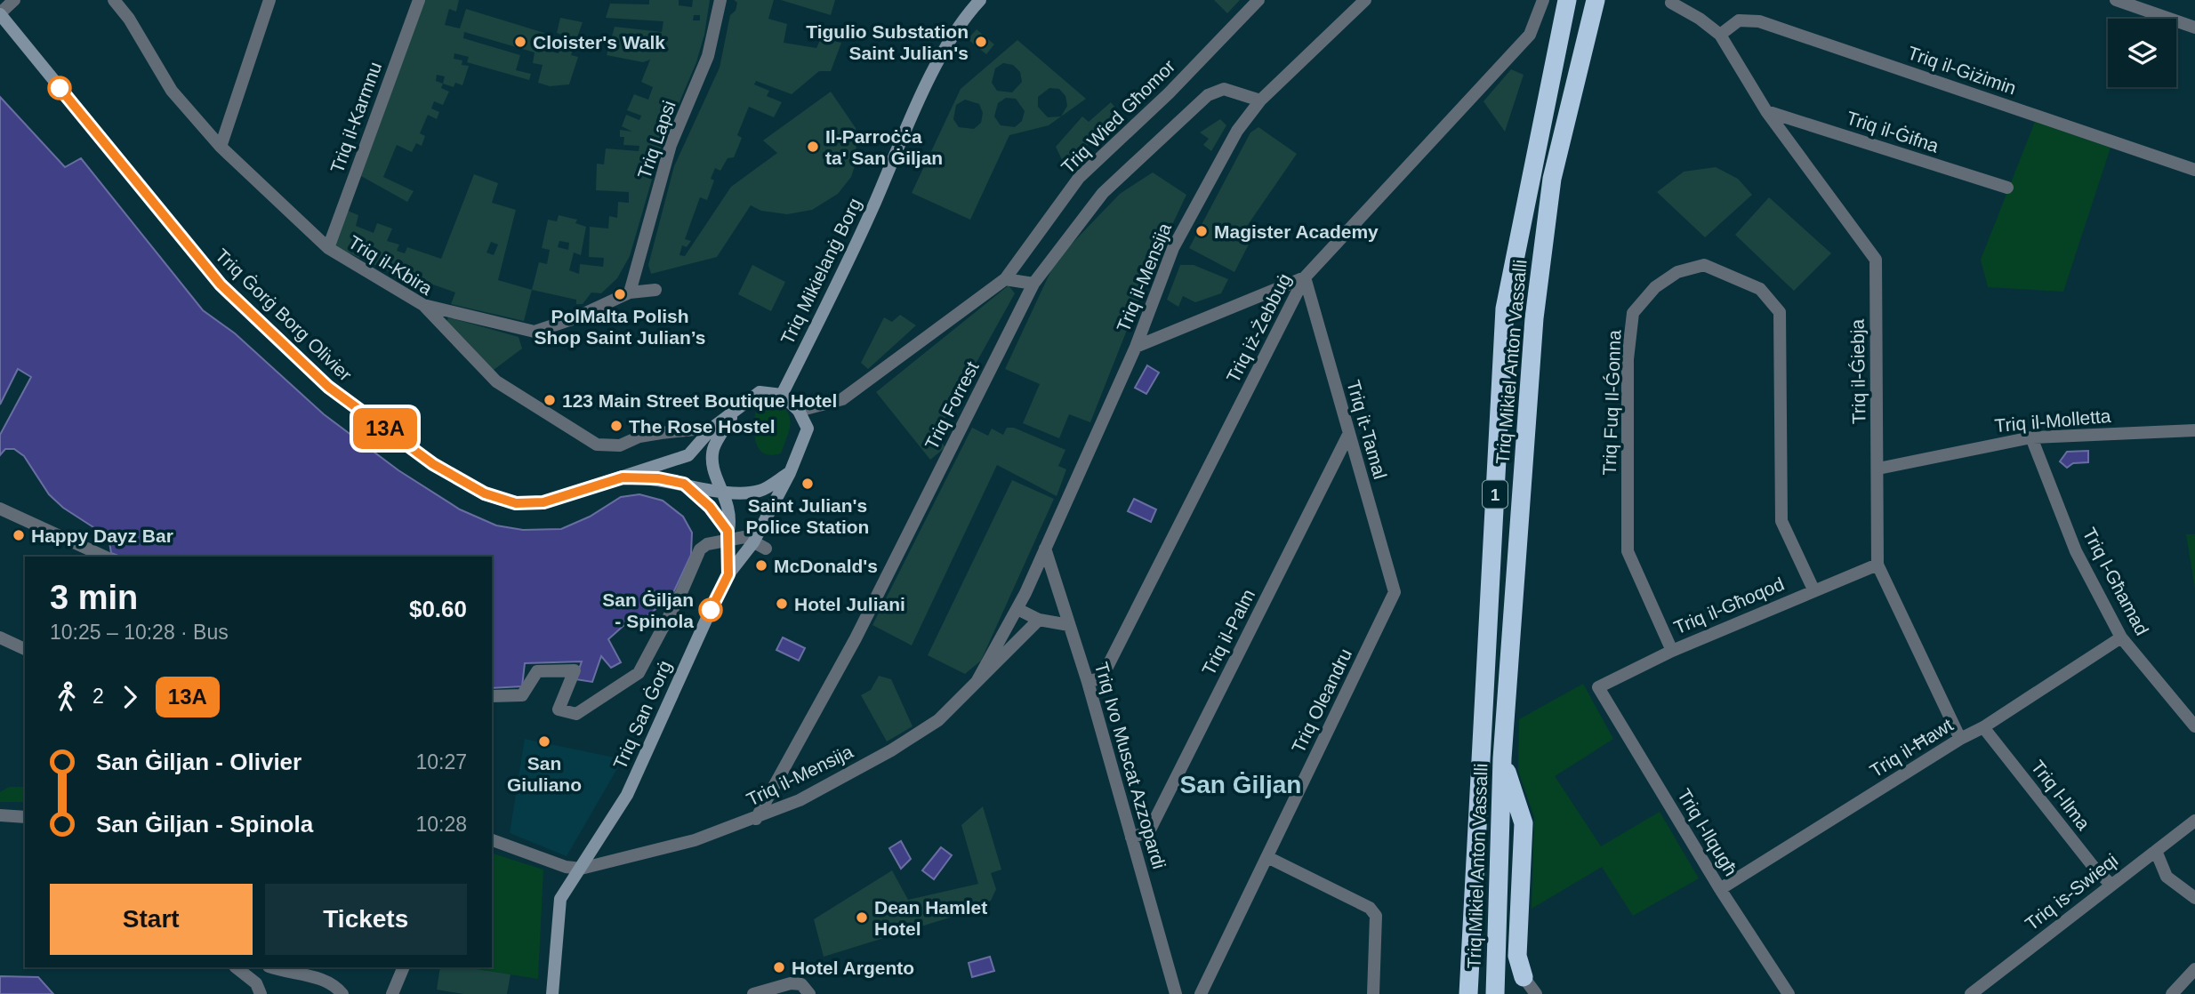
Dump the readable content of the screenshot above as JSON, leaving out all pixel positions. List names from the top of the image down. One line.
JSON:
{"streets":{"highway":["Triq Mikiel Anton Vassalli","1"],"main road":["Triq Mikielanġ Borg","Triq Ġorġ Borg Olivier","Triq San Ġorġ"],"street":["Triq il-Giżimin","Triq Wied Għomor","Triq il-Karmnu","Triq il-Ġifna","Triq Lapsi","Triq il-Kbira","Triq il-Mensija","Triq iż-Żebbuġ","Triq il-Ǵiebja","Triq Fuq Il-Ǵonna","Triq Forrest","Triq il-Molletta","Triq it-Tamal","Triq l-Għamad","Triq il-Għoqod","Triq il-Palm","Triq Oleandru","Triq il-Ħawt","Triq Ivo Muscat Azzopardi","Triq l-Ilma","Triq l-Ilqugħ","Triq is-Swieqi"]},"crossings":[["Triq il-Giżimin","Triq il-Ǵiebja"],["Triq Wied Għomor","Triq Mikielanġ Borg"],["Triq Wied Għomor","Triq San Ġorġ"],["Triq il-Karmnu","Triq il-Kbira"],["Triq il-Ġifna","Triq il-Ǵiebja"],["Triq Mikielanġ Borg","Triq San Ġorġ"],["Triq il-Mensija","Triq Forrest"],["Triq il-Mensija","Triq San Ġorġ"],["Triq il-Mensija","Triq Ivo Muscat Azzopardi"],["Triq iż-Żebbuġ","Triq it-Tamal"],["Triq iż-Żebbuġ","Triq Ivo Muscat Azzopardi"],["Triq il-Ǵiebja","Triq il-Molletta"],["Triq il-Ǵiebja","Triq il-Għoqod"],["Triq il-Ǵiebja","Triq il-Ħawt"],["Triq Fuq Il-Ǵonna","Triq il-Għoqod"],["Triq il-Molletta","Triq l-Għamad"],["Triq it-Tamal","Triq il-Palm"],["Triq it-Tamal","Triq Oleandru"],["Triq l-Għamad","Triq il-Ħawt"],["Triq il-Għoqod","Triq l-Ilqugħ"],["Triq il-Palm","Triq Ivo Muscat Azzopardi"],["Triq il-Ħawt","Triq l-Ilma"],["Triq il-Ħawt","Triq l-Ilqugħ"],["Triq l-Ilma","Triq is-Swieqi"]],"districts":["San Ġiljan"],"places":["Cloister's Walk","Tigulio Substation Saint Julian's","Il-Parroċċa ta' San Ġiljan","Magister Academy","PolMalta Polish Shop Saint Julian’s","123 Main Street Boutique Hotel","The Rose Hostel","Saint Julian's Police Station","Happy Dayz Bar","McDonald's","Hotel Juliani","San Ġiljan - Spinola","San Giuliano","Dean Hamlet Hotel","Hotel Argento"],"lines":["bus line 13A"],"page":{"on_map":"13A","heading":["3 min","10:25 – 10:28 · Bus","$0.60"],"legs":["2","13A"],"list":[{"name":"San Ġiljan - Olivier","value":"10:27"},{"name":"San Ġiljan - Spinola","value":"10:28"}],"buttons":["Start","Tickets"]}}
